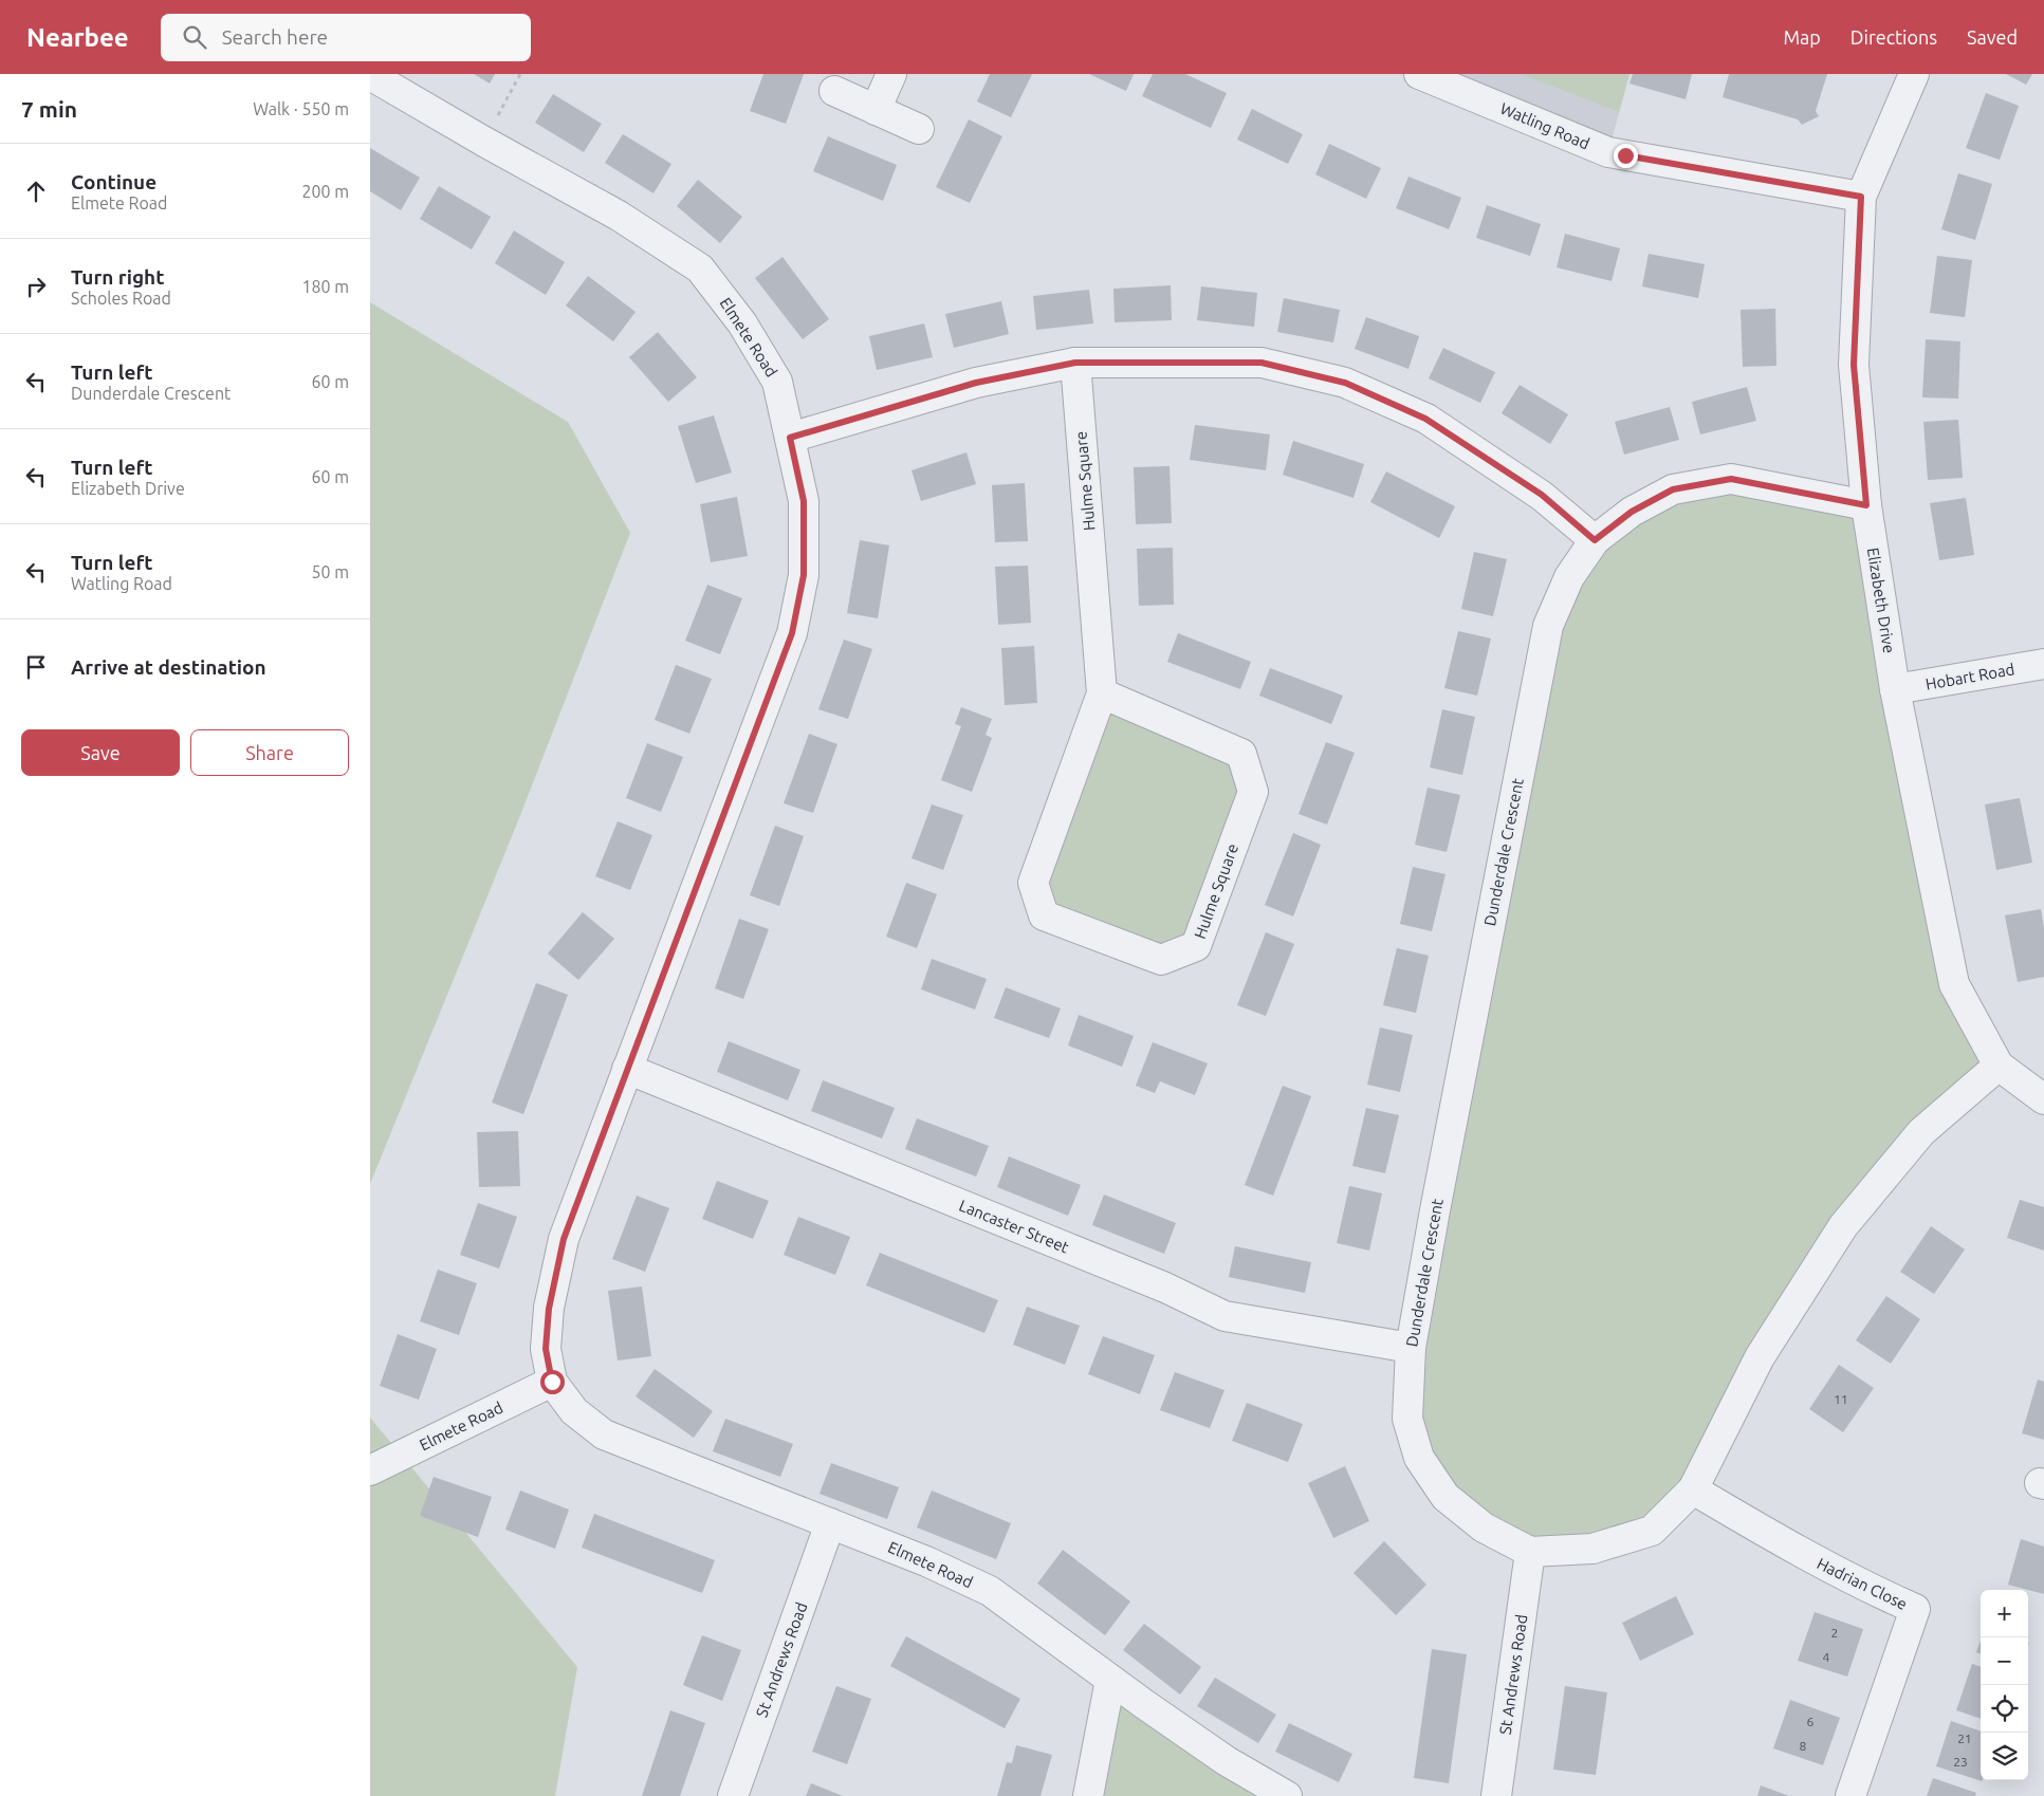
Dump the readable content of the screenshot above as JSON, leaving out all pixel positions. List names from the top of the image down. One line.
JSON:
{"streets":{"street":["Watling Road","Elmete Road","Hulme Square","Elizabeth Drive","Hobart Road","Dunderdale Crescent","Lancaster Street","Hadrian Close","St Andrews Road"]},"crossings":[["Watling Road","Elizabeth Drive"],["Elmete Road","Lancaster Street"],["Elmete Road","St Andrews Road"],["Elizabeth Drive","Hobart Road"],["Elizabeth Drive","Dunderdale Crescent"],["Dunderdale Crescent","Lancaster Street"],["Dunderdale Crescent","Hadrian Close"],["Dunderdale Crescent","St Andrews Road"]],"house_numbers":["11","2","4","6","21","8","23"],"page":{"header":"Nearbee","search":"Search here","nav":["Map","Directions","Saved"],"heading":["7 min","Walk · 550 m"],"list":[["Continue","Elmete Road","200 m"],["Turn right","Scholes Road","180 m"],["Turn left","Dunderdale Crescent","60 m"],["Turn left","Elizabeth Drive","60 m"],["Turn left","Watling Road","50 m"],"Arrive at destination"],"buttons":["Save","Share"],"map_buttons":["+","−"]}}
